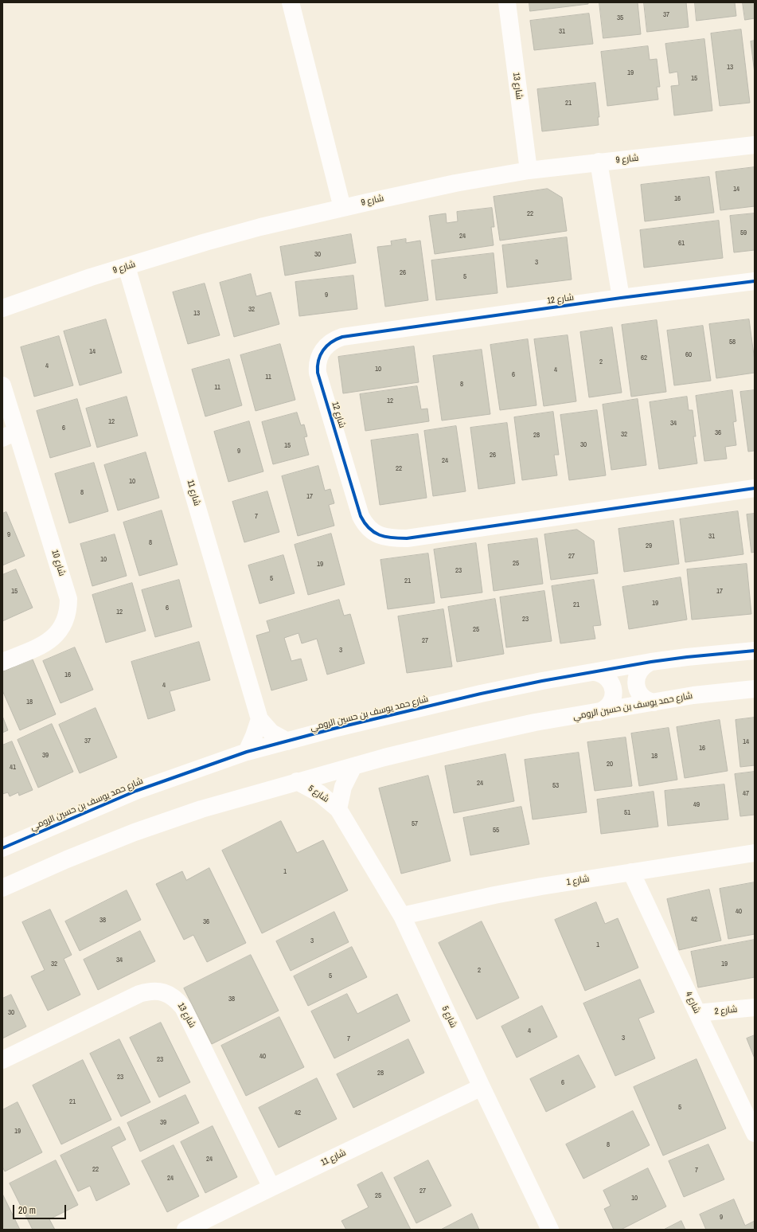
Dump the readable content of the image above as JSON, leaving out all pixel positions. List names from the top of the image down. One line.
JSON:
{"streets":{"street":["شارع 13","شارع 9","شارع 12","شارع 11","شارع 10","شارع حمد يوسف بن حسين الرومي","شارع 5","شارع 1","شارع 4","شارع 2"]},"crossings":[["شارع 13","شارع 9"],["شارع 13","شارع 11"],["شارع 9","شارع 11"],["شارع 11","شارع حمد يوسف بن حسين الرومي"],["شارع 11","شارع 5"],["شارع حمد يوسف بن حسين الرومي","شارع 5"],["شارع 5","شارع 1"],["شارع 1","شارع 4"],["شارع 4","شارع 2"]],"house_numbers":["37","35","31","13","19","15","21","14","16","22","59","24","61","30","3","26","5","9","32","13","58","14","60","62","2","4","10","4","6","11","8","11","12","12","34","6","36","32","28","30","15","9","26","24","22","10","8","17","7","9","31","8","29","27","10","25","19","23","5","21","15","17","19","21","6","12","23","25","27","3","16","4","18","37","14","16","39","18","20","41","24","53","47","49","51","57","55","1","40","42","38","36","3","1","34","32","19","2","5","38","30","4","3","7","40","23","28","23","6","21","5","42","39","19","8","24","22","7","24","27","25","10","9"],"scale_bar":"20 m"}
